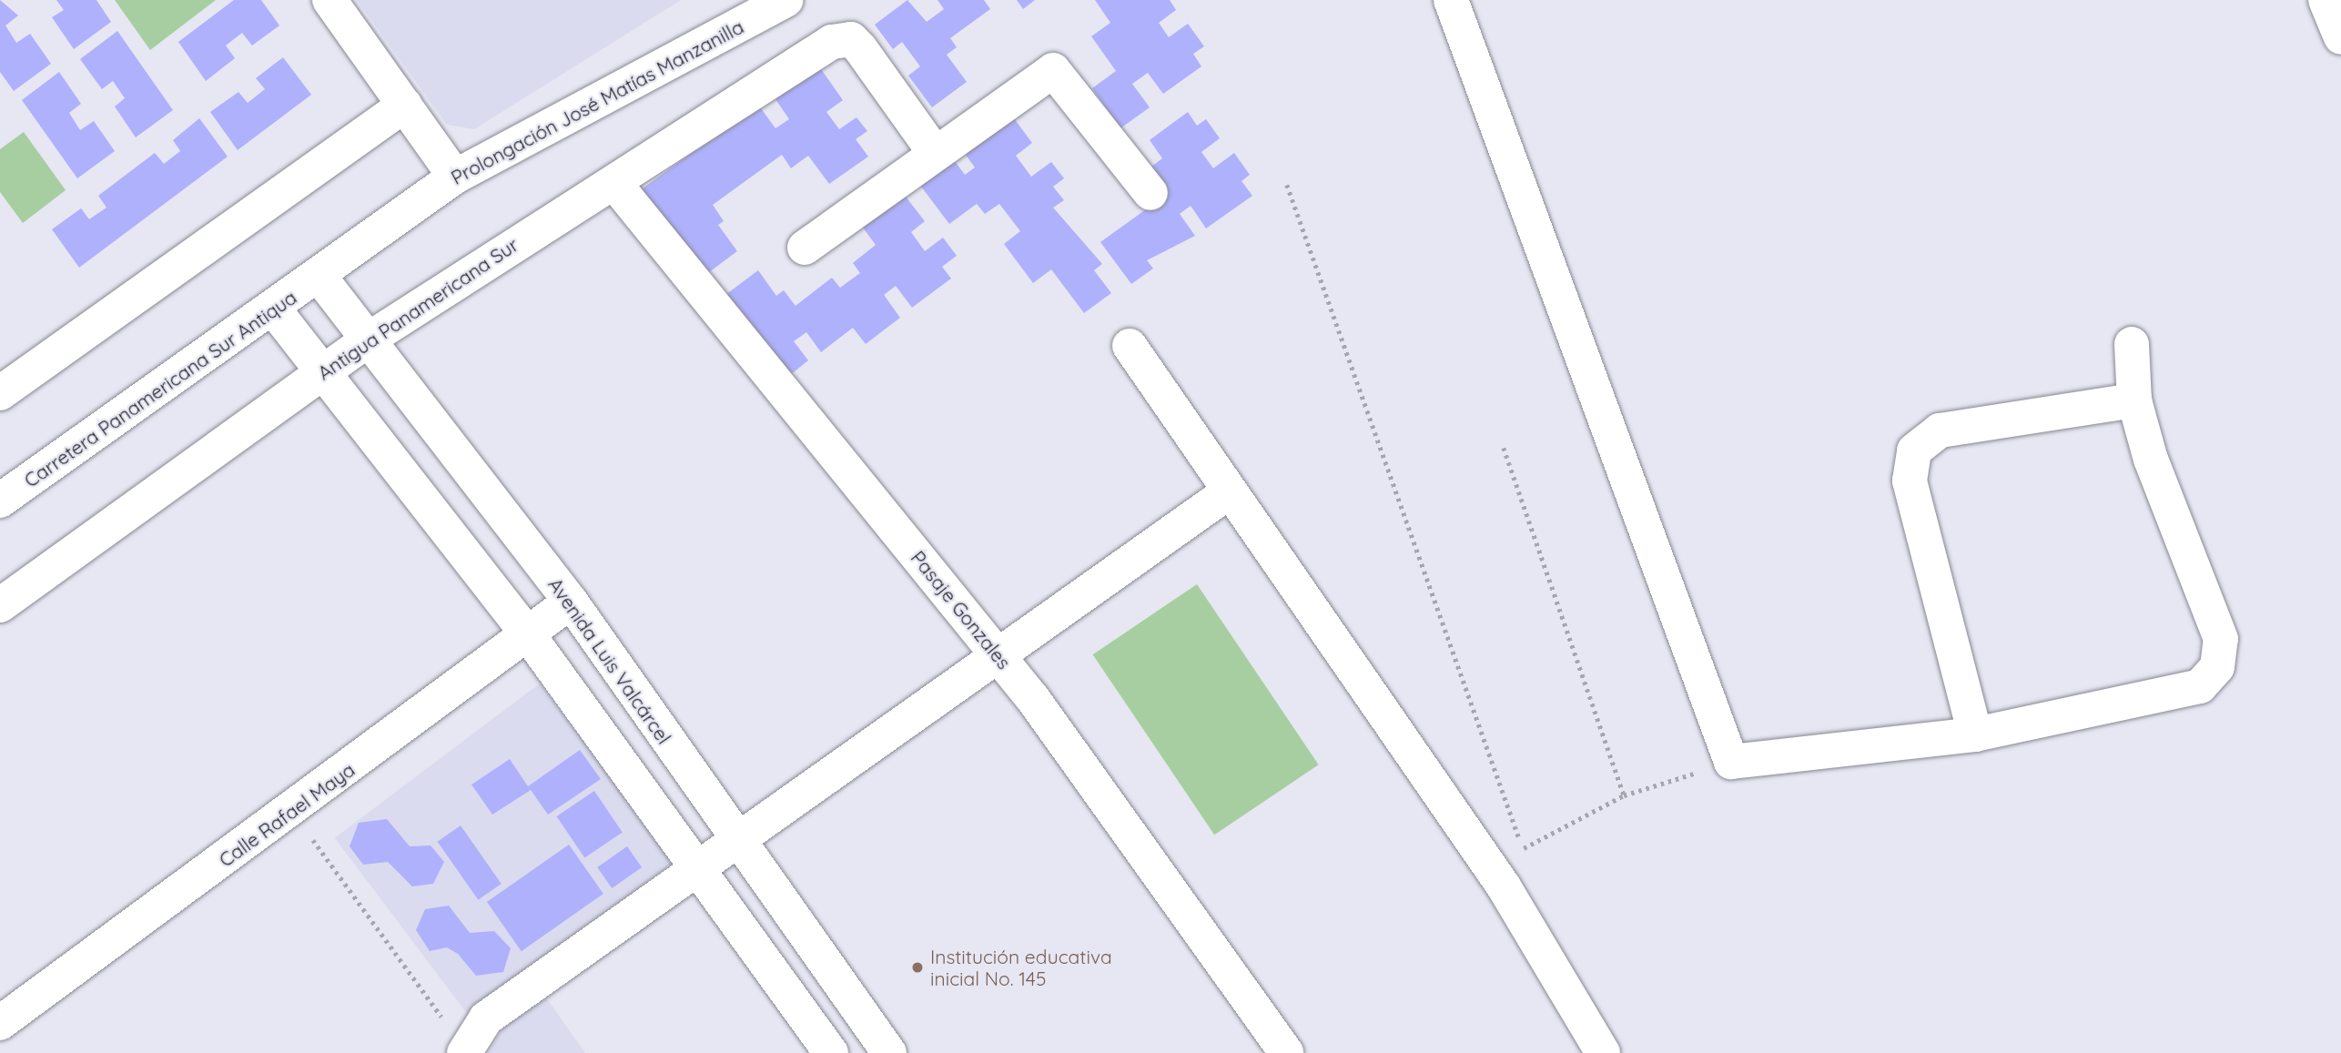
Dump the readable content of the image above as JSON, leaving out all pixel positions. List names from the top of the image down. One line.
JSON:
{"streets":{"street":["Prolongación José Matías Manzanilla","Antigua Panamericana Sur","Carretera Panamericana Sur Antiqua","Pasaje Gonzales","Avenida Luis Valcárcel","Calle Rafael Maya"]},"crossings":[["Prolongación José Matías Manzanilla","Carretera Panamericana Sur Antiqua"],["Prolongación José Matías Manzanilla","Avenida Luis Valcárcel"],["Antigua Panamericana Sur","Pasaje Gonzales"],["Antigua Panamericana Sur","Avenida Luis Valcárcel"],["Carretera Panamericana Sur Antiqua","Avenida Luis Valcárcel"],["Avenida Luis Valcárcel","Calle Rafael Maya"]],"places":["Institución educativa inicial No. 145"]}
